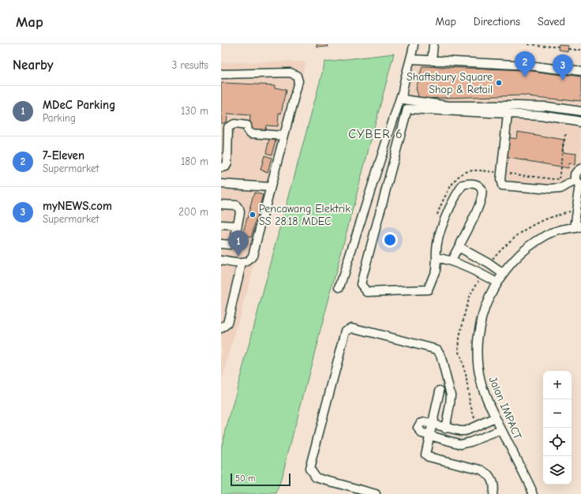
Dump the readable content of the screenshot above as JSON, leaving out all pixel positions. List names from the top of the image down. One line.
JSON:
{"streets":{"street":["Jalan IMPACT"]},"districts":["CYBER 6"],"places":["Shaftsbury Square Shop & Retail","Pencawang Elektrik SS 28.18 MDEC"],"scale_bar":"50 m","page":{"header":"Map","nav":["Map","Directions","Saved"],"heading":["Nearby","3 results"],"pins":["2","3","1"],"list":[{"mark":"1","name":"MDeC Parking","note":"Parking","value":"130 m"},{"mark":"2","name":"7-Eleven","note":"Supermarket","value":"180 m"},{"mark":"3","name":"myNEWS.com","note":"Supermarket","value":"200 m"}],"map_buttons":["+","−"],"scale":"50 m"}}
